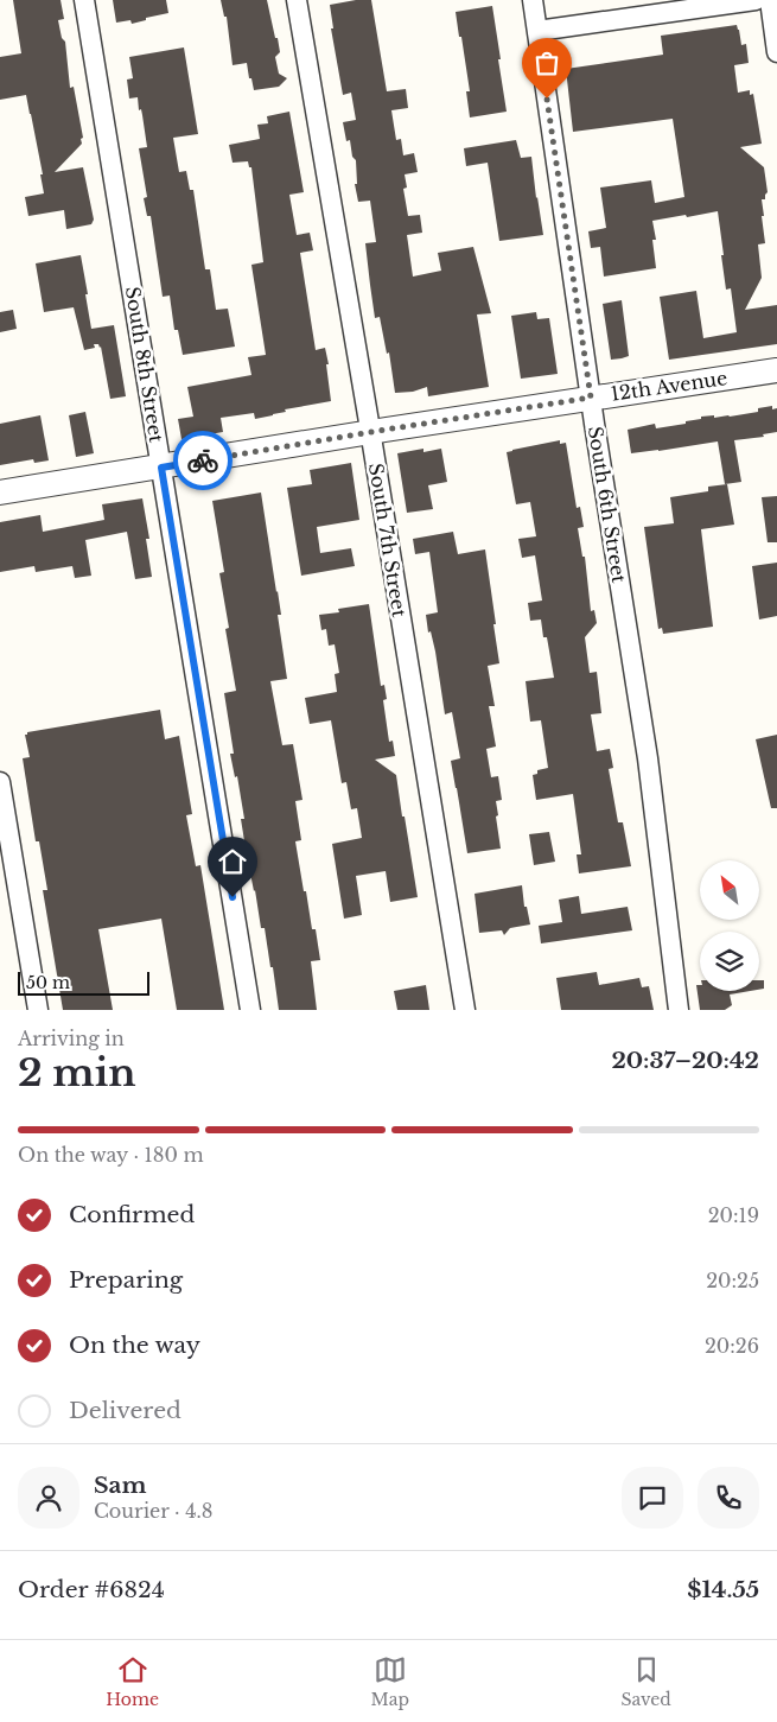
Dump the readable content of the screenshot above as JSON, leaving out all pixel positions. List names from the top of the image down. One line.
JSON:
{"streets":{"street":["South 8th Street","12th Avenue","South 6th Street","South 7th Street"]},"crossings":[["South 8th Street","12th Avenue"],["12th Avenue","South 6th Street"],["12th Avenue","South 7th Street"]],"scale_bar":"50 m","north":"top left","page":{"scale":"50 m","heading":["2 min","Arriving in","20:37–20:42"],"panel":["Sam","Courier · 4.8","Order #6824","$14.55"],"bar":"On the way · 180 m","list":[["Confirmed","20:19"],["Preparing","20:25"],["On the way","20:26"],"Delivered"],"tabs":["Home","Map","Saved"]}}
